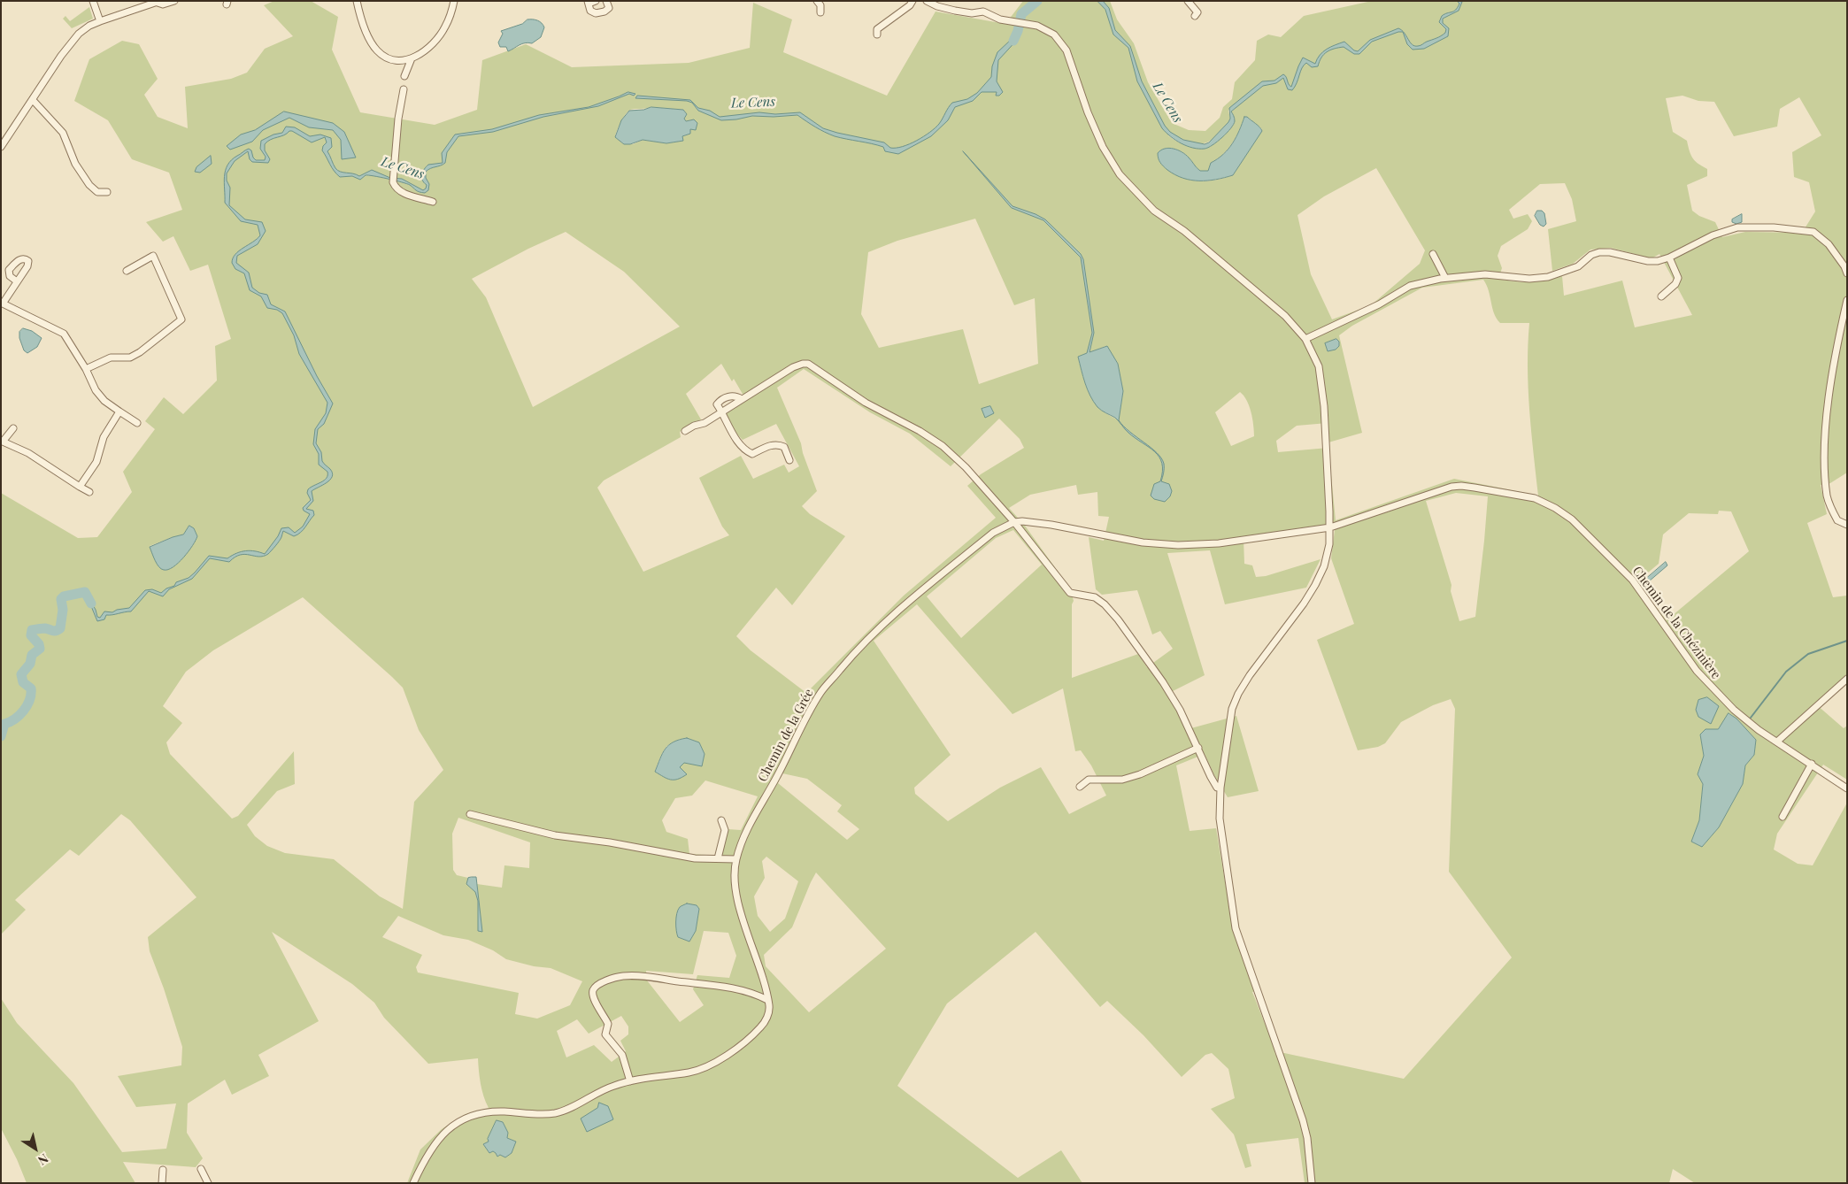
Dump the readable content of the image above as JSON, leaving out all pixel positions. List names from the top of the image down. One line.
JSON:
{"streets":{"street":["Chemin de la Chézinière","Chemin de la Grée"]},"crossings":[["Chemin de la Chézinière","Chemin de la Grée"]],"water":["Le Cens"],"north":"bottom right"}
